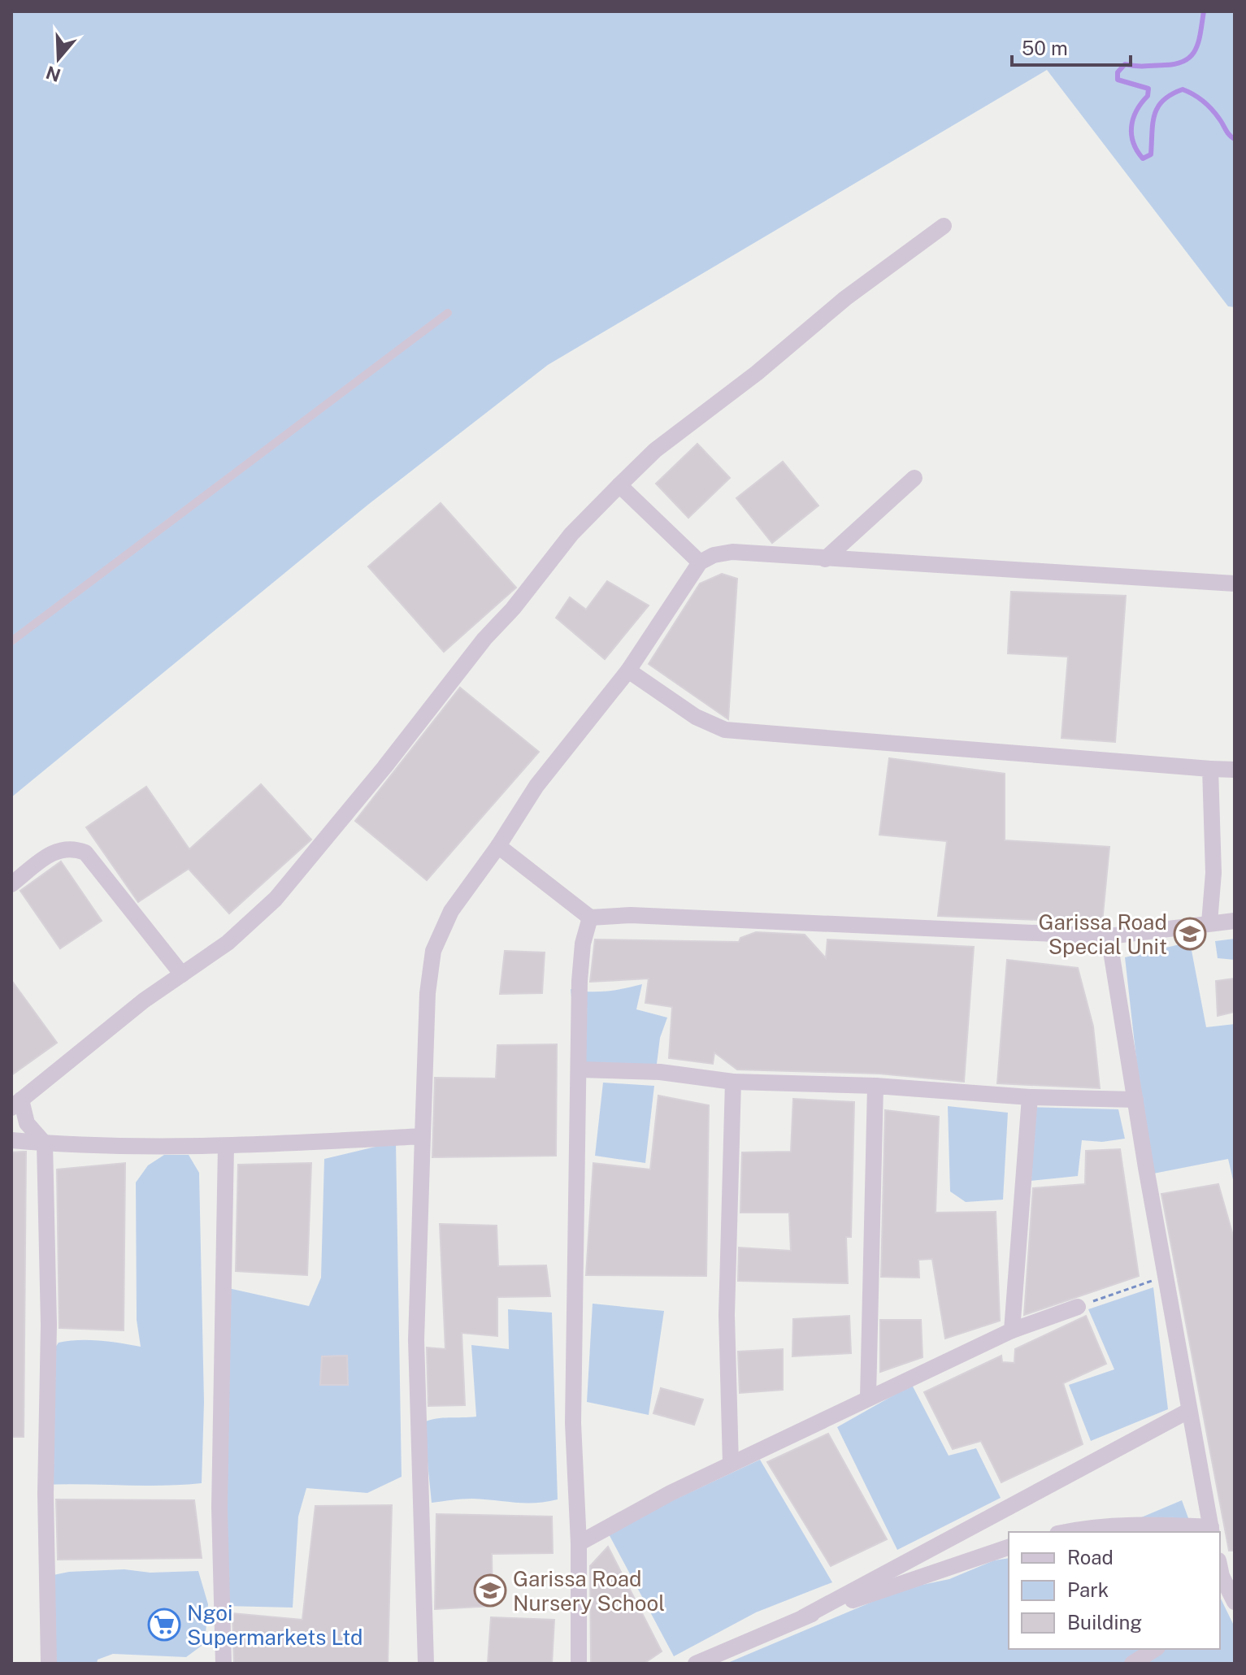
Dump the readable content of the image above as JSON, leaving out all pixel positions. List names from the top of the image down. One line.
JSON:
{"places":{"school or university":["Garissa Road Special Unit","Garissa Road Nursery School"],"supermarket":["Ngoi Supermarkets Ltd"]},"legend":["Road","Park","Building"],"scale_bar":"50 m","north":"bottom"}
